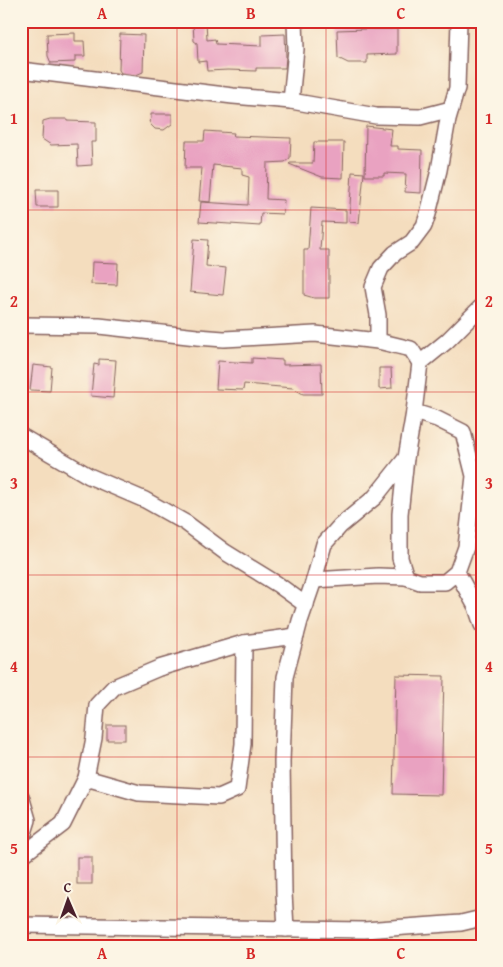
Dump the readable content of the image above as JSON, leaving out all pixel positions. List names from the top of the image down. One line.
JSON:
{"north":"top","grid":{"columns":["A","B","C"],"rows":["1","2","3","4","5"]}}
